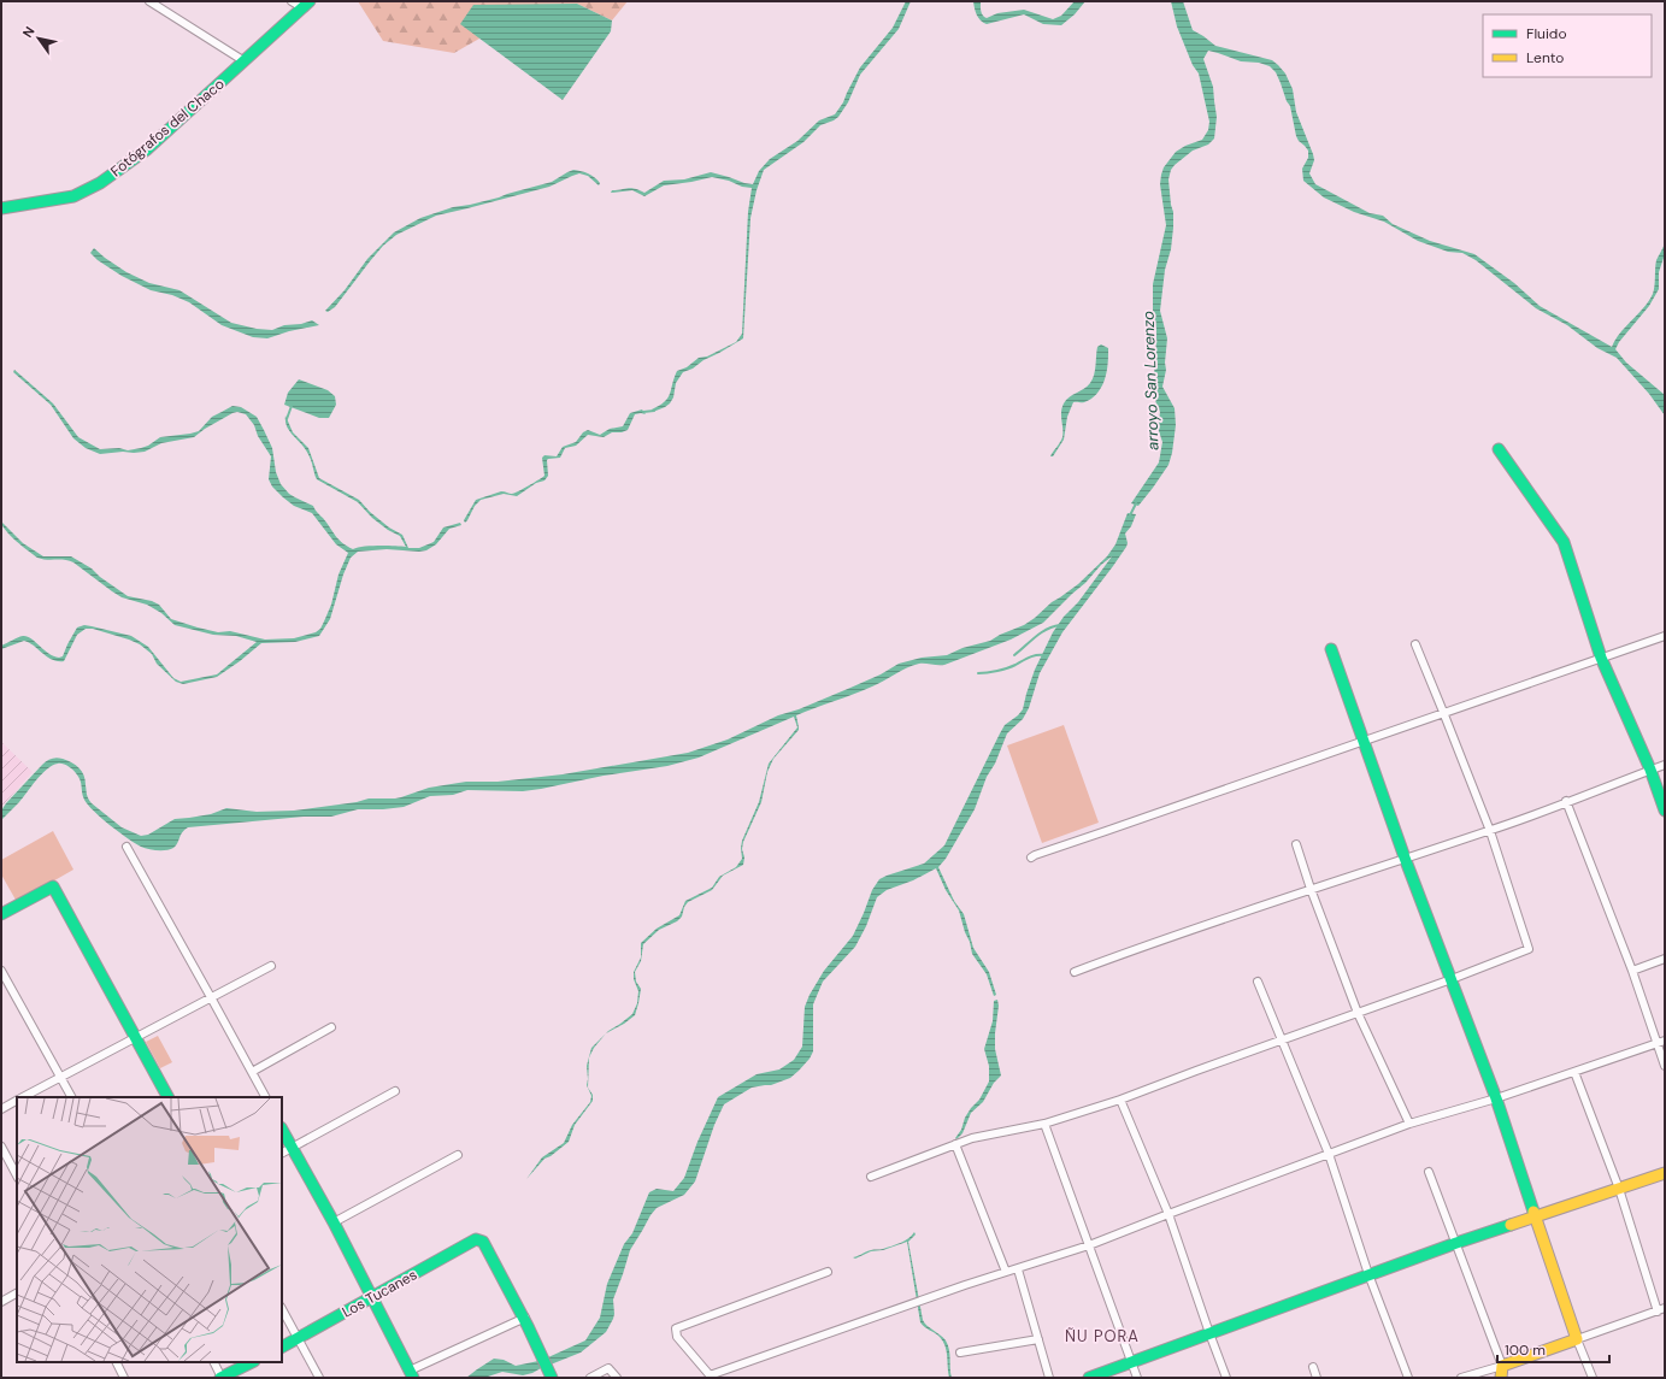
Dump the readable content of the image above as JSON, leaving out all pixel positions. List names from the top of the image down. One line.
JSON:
{"streets":{"street":["Fotógrafos del Chaco","Los Tucanes"]},"districts":["ÑU PORA"],"water":["arroyo San Lorenzo"],"legend":["Fluido","Lento"],"scale_bar":"100 m","north":"top left"}
